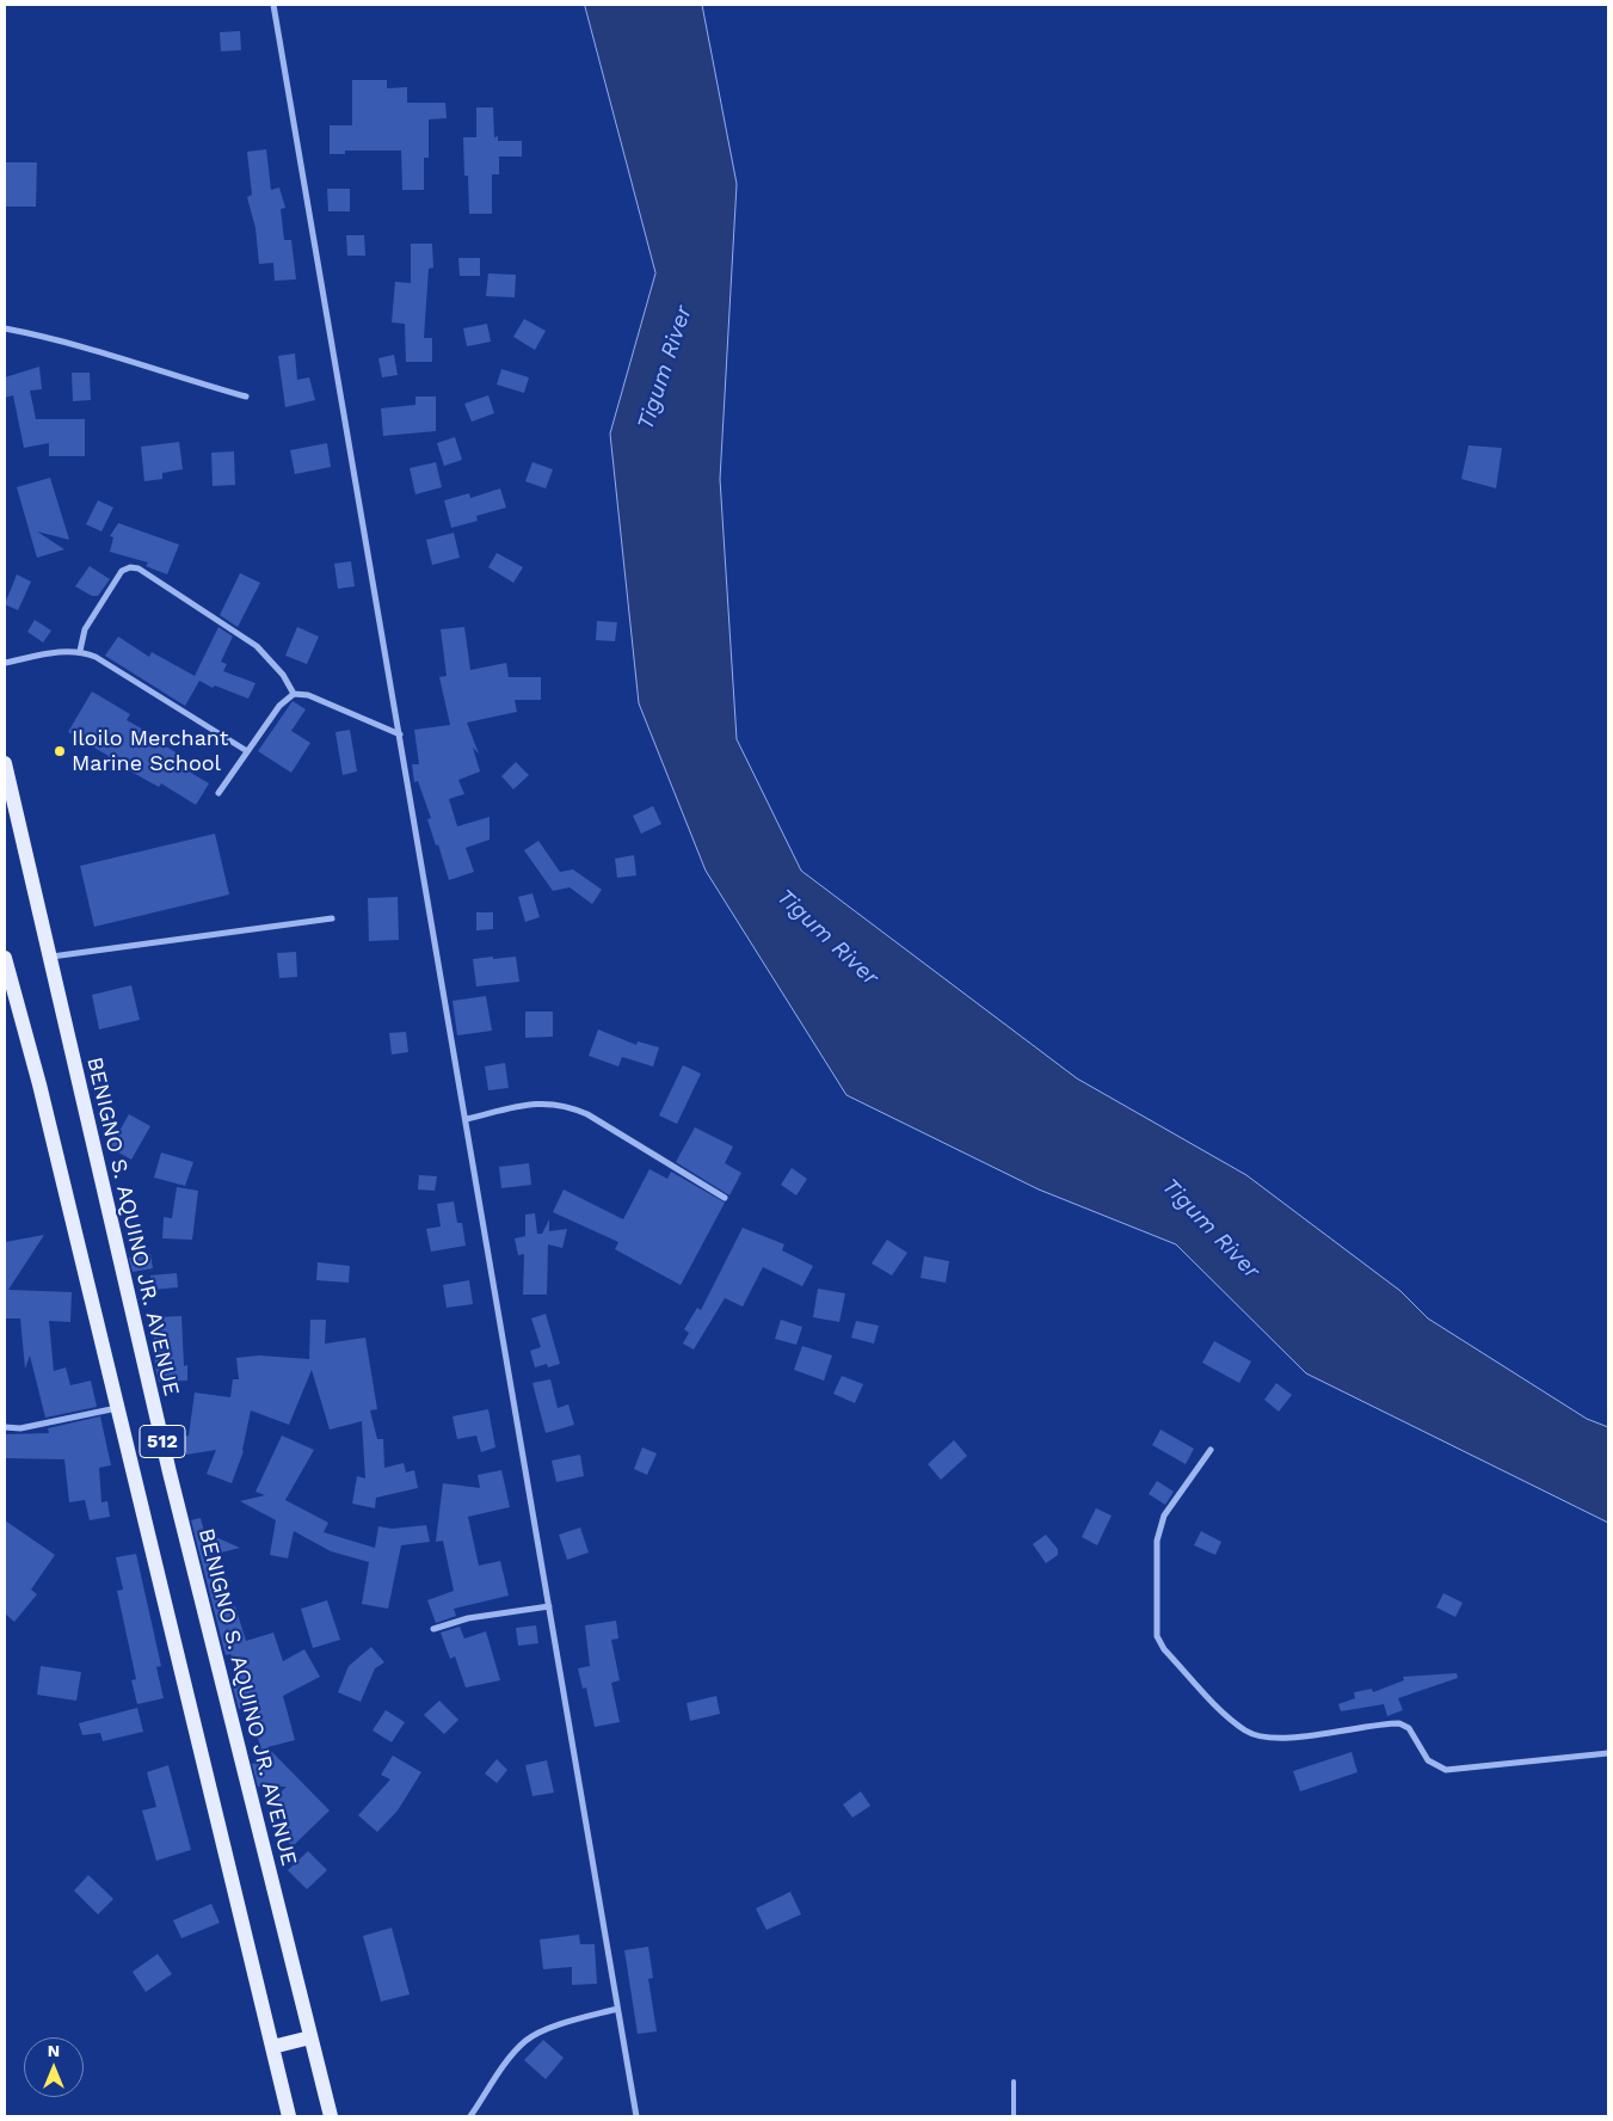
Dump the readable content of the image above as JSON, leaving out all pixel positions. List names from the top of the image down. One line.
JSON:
{"streets":{"main road":["BENIGNO S. AQUINO JR. AVENUE","512"]},"water":["Tigum River"],"places":["Iloilo Merchant Marine School"],"north":"top"}
